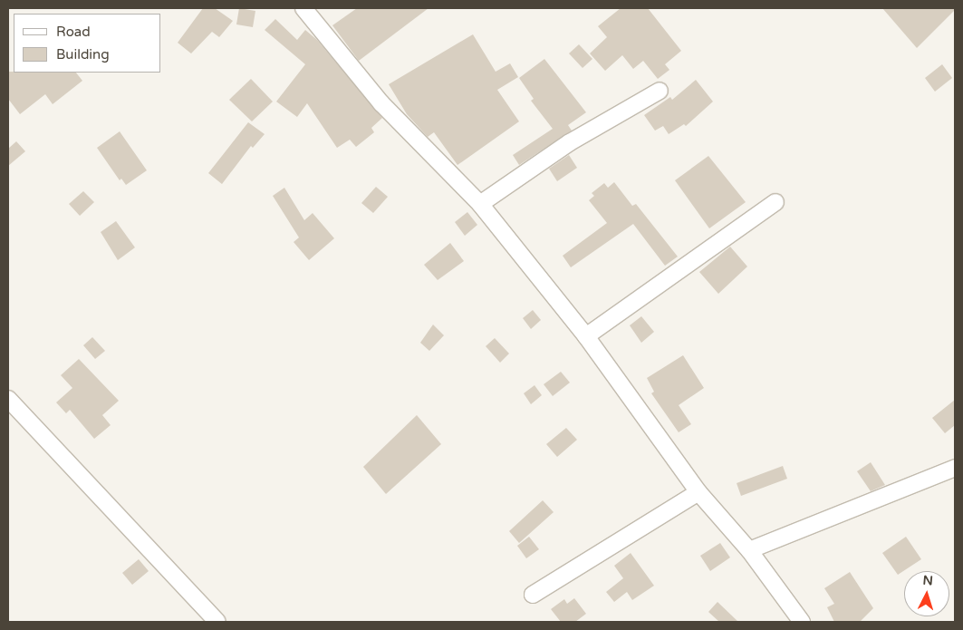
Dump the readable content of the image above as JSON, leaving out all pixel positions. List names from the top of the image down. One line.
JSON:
{"legend":["Road","Building"],"north":"top"}
